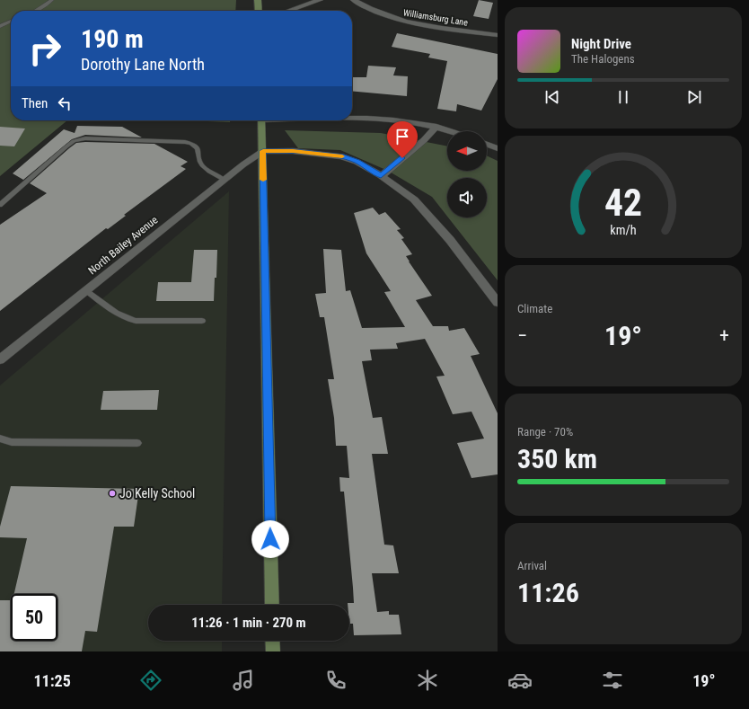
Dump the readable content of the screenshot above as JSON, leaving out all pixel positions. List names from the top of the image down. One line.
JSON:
{"streets":{"street":["Williamsburg Lane","North Bailey Avenue"]},"places":["Jo Kelly School"],"north":"left","page":{"turn":["190 m","Dorothy Lane North"],"song":["Night Drive","The Halogens"],"then":"Then","tile":["Climate",["Range · 70%","350 km"],["Arrival","11:26"]],"heat":["−","19°","+"],"limit":"50","trip":"11:26 · 1 min · 270 m","tabs":["11:25","19°"],"gauge":["42","km/h"]}}
